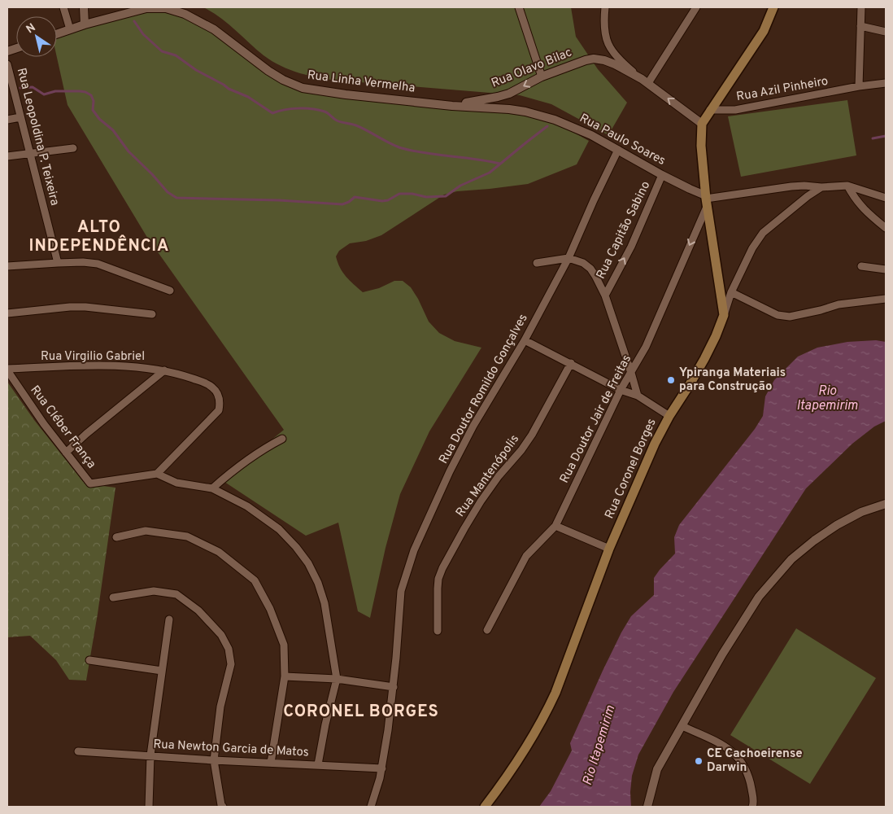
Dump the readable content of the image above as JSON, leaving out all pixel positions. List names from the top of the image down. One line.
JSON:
{"streets":{"main road":["Rua Coronel Borges"],"street":["Rua Olavo Bilac","Rua Linha Vermelha","Rua Azil Pinheiro","Rua Leopoldina P. Teixeira","Rua Paulo Soares","Rua Capitão Sabino","Rua Virgilio Gabriel","Rua Doutor Romildo Gonçalves","Rua Doutor Jair de Freitas","Rua Cléber França","Rua Mantenópolis","Rua Newton Garcia de Matos"]},"crossings":[["Rua Olavo Bilac","Rua Linha Vermelha"],["Rua Olavo Bilac","Rua Paulo Soares"],["Rua Linha Vermelha","Rua Paulo Soares"],["Rua Paulo Soares","Rua Capitão Sabino"],["Rua Paulo Soares","Rua Doutor Romildo Gonçalves"],["Rua Paulo Soares","Rua Doutor Jair de Freitas"],["Rua Virgilio Gabriel","Rua Cléber França"],["Rua Doutor Romildo Gonçalves","Rua Newton Garcia de Matos"]],"one_way":["Rua Olavo Bilac","Rua Capitão Sabino","Rua Doutor Jair de Freitas"],"districts":["ALTO INDEPENDÊNCIA","CORONEL BORGES"],"water":["Rio Itapemirim"],"places":["Ypiranga Materiais para Construção","CE Cachoeirense Darwin"],"north":"top left"}
